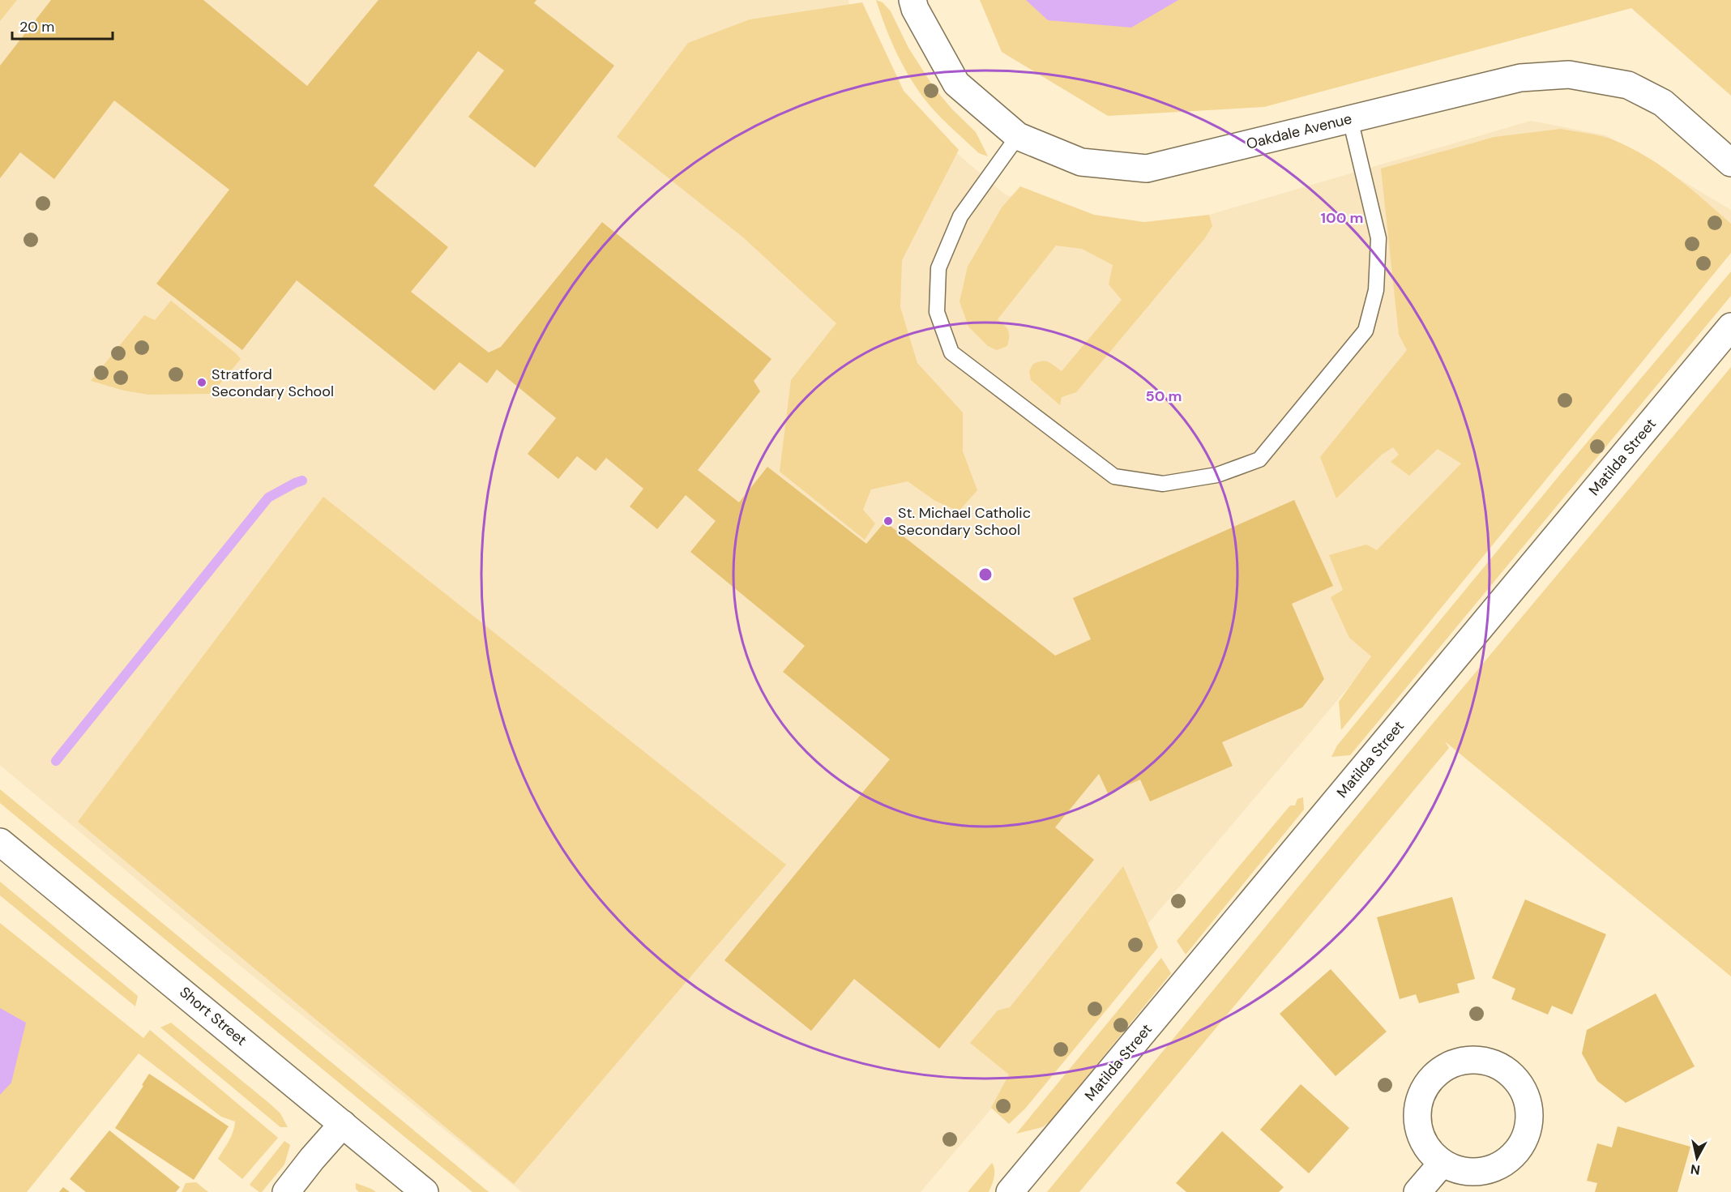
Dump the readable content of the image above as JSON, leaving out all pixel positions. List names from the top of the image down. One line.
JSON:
{"streets":{"street":["Oakdale Avenue","Matilda Street","Short Street"]},"places":["Stratford Secondary School","St. Michael Catholic Secondary School"],"scale_bar":"20 m","north":"bottom","rings":["100 m","50 m"]}
